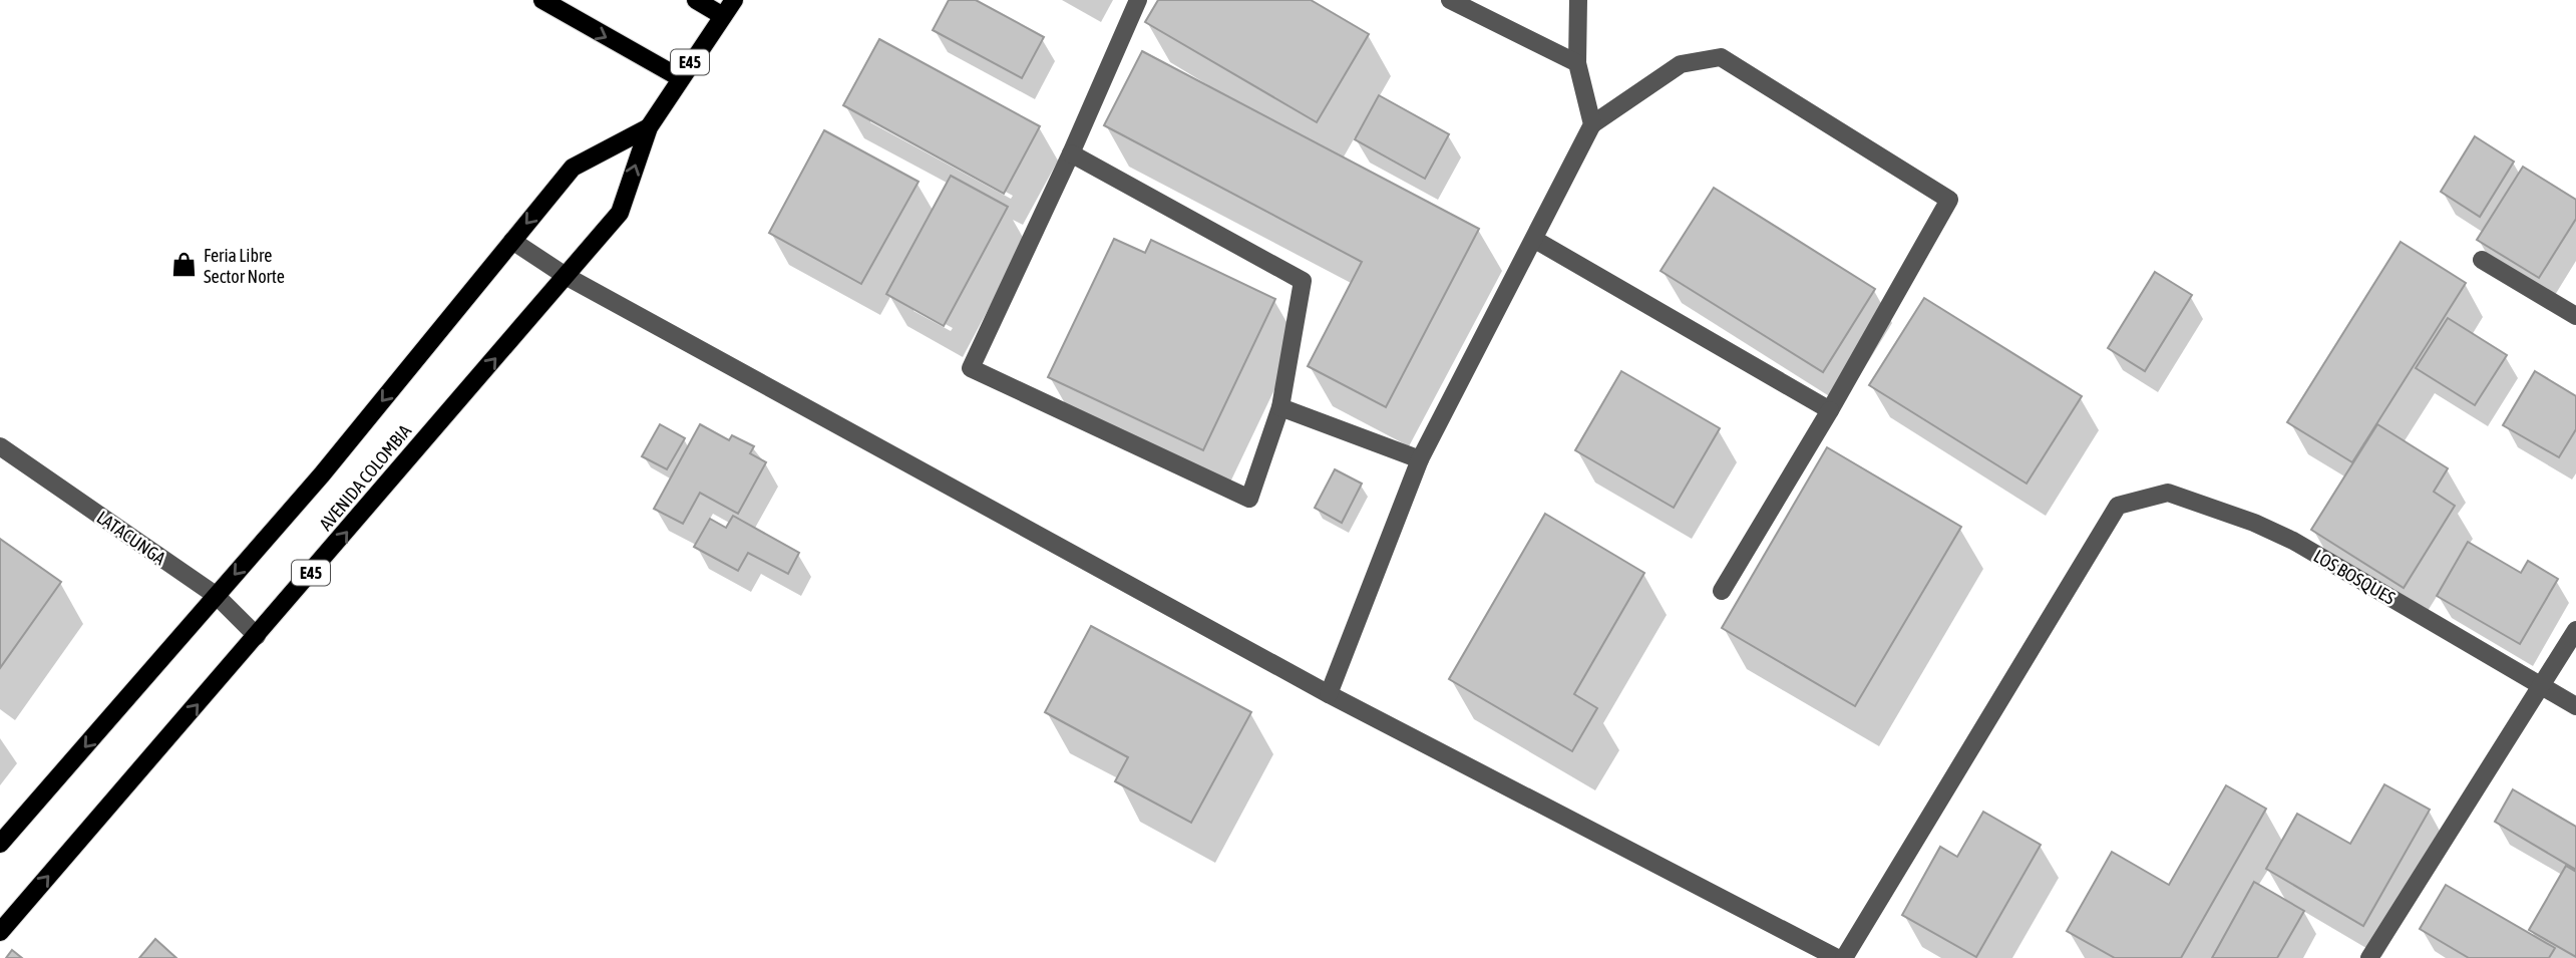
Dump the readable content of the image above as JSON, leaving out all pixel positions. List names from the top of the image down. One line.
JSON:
{"streets":{"main road":["E45","AVENIDA COLOMBIA"],"street":["LATACUNGA","LOS BOSQUES"]},"crossings":[["AVENIDA COLOMBIA","LATACUNGA"]],"places":{"shop":["Feria Libre Sector Norte"]}}
